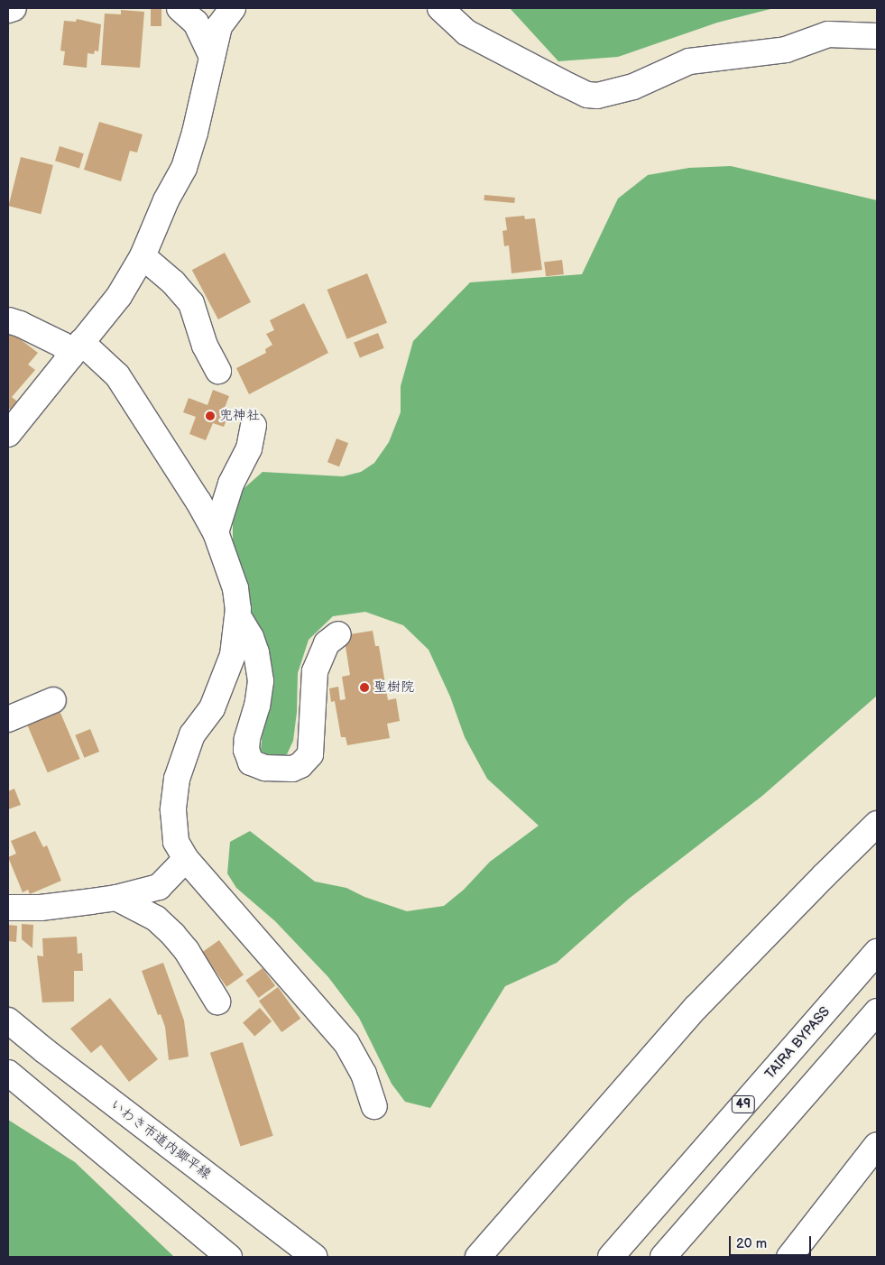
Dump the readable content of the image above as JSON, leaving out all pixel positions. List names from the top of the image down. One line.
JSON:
{"streets":{"main road":["TAIRA BYPASS","49","いわき市道内郷平線"]},"places":["兜神社","聖樹院"],"scale_bar":"20 m"}
